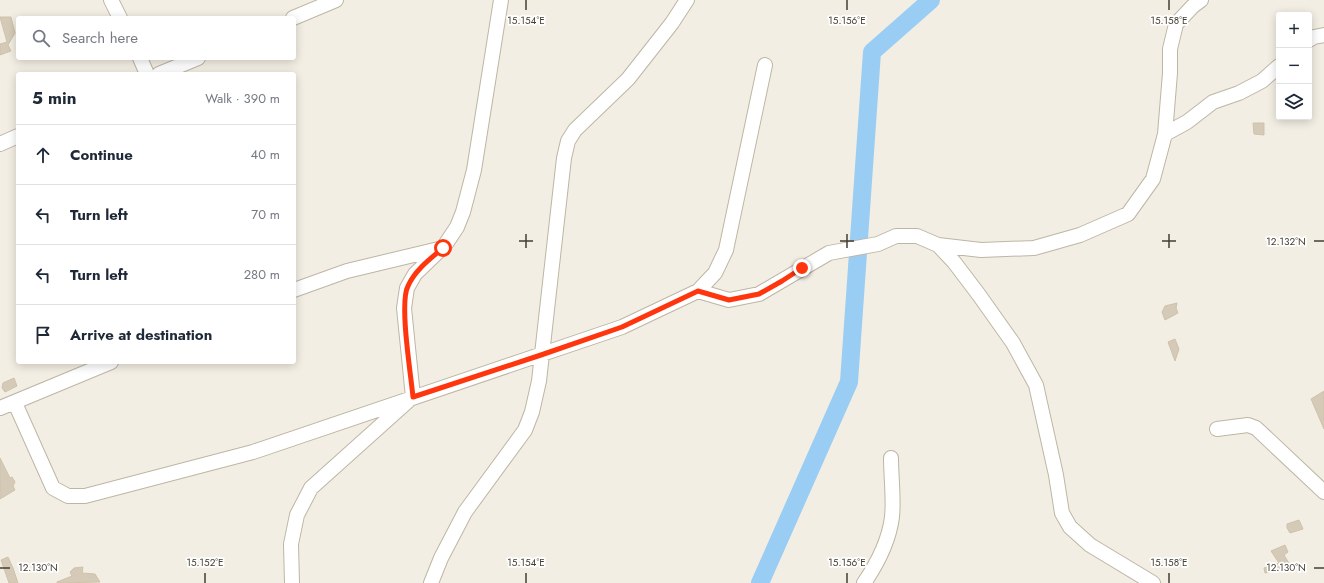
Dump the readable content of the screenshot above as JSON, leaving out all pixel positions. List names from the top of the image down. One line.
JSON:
{"page":{"map_buttons":["+","−"],"search":"Search here","heading":["5 min","Walk · 390 m"],"list":[["Continue","40 m"],["Turn left","70 m"],["Turn left","280 m"],"Arrive at destination"]},"coordinates":["15.154°E","15.156°E","15.158°E","12.132°N","15.152°E","12.130°N"]}
